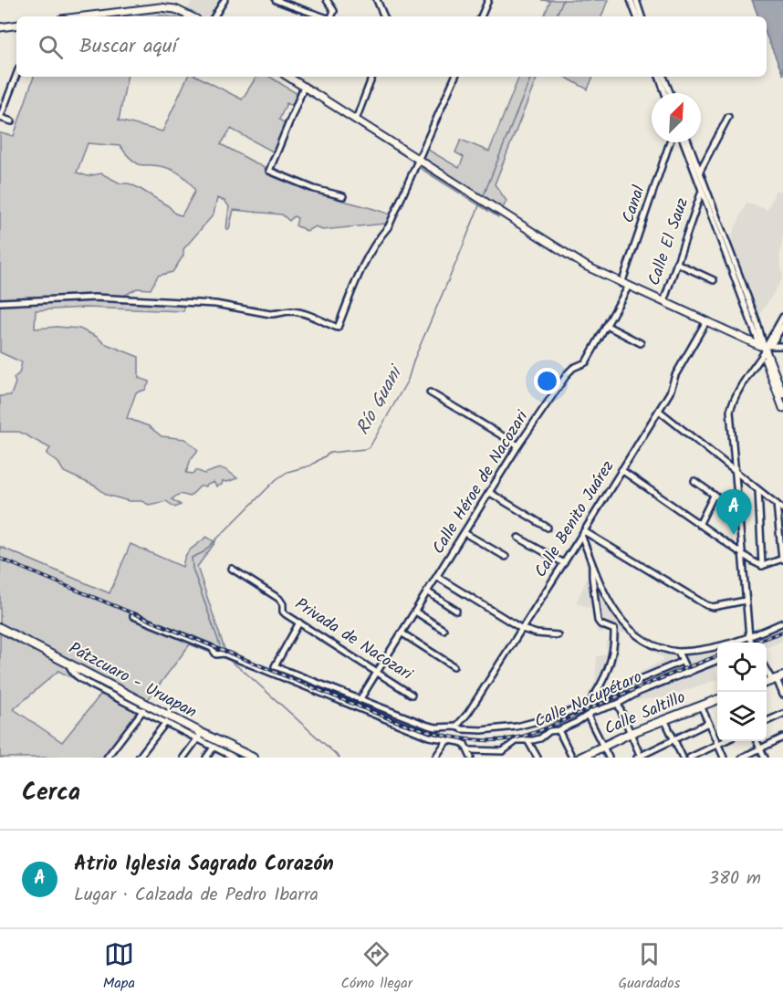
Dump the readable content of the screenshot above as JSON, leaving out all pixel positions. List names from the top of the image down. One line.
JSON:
{"streets":{"main road":["Pátzcuaro - Uruapan","Calle Saltillo"],"street":["Canal","Calle El Sauz","Calle Héroe de Nacozari","Calle Benito Juárez","Privada de Nacozari","Calle Nocupétaro"]},"crossings":[["Canal","Calle Héroe de Nacozari"],["Calle Héroe de Nacozari","Privada de Nacozari"]],"water":["Río Guani"],"north":"top right","page":{"search":"Buscar aquí","pins":"A","heading":"Cerca","list":[{"mark":"A","name":"Atrio Iglesia Sagrado Corazón","note":"Lugar · Calzada de Pedro Ibarra","value":"380 m"}],"nav":["Mapa","Cómo llegar","Guardados"]}}
